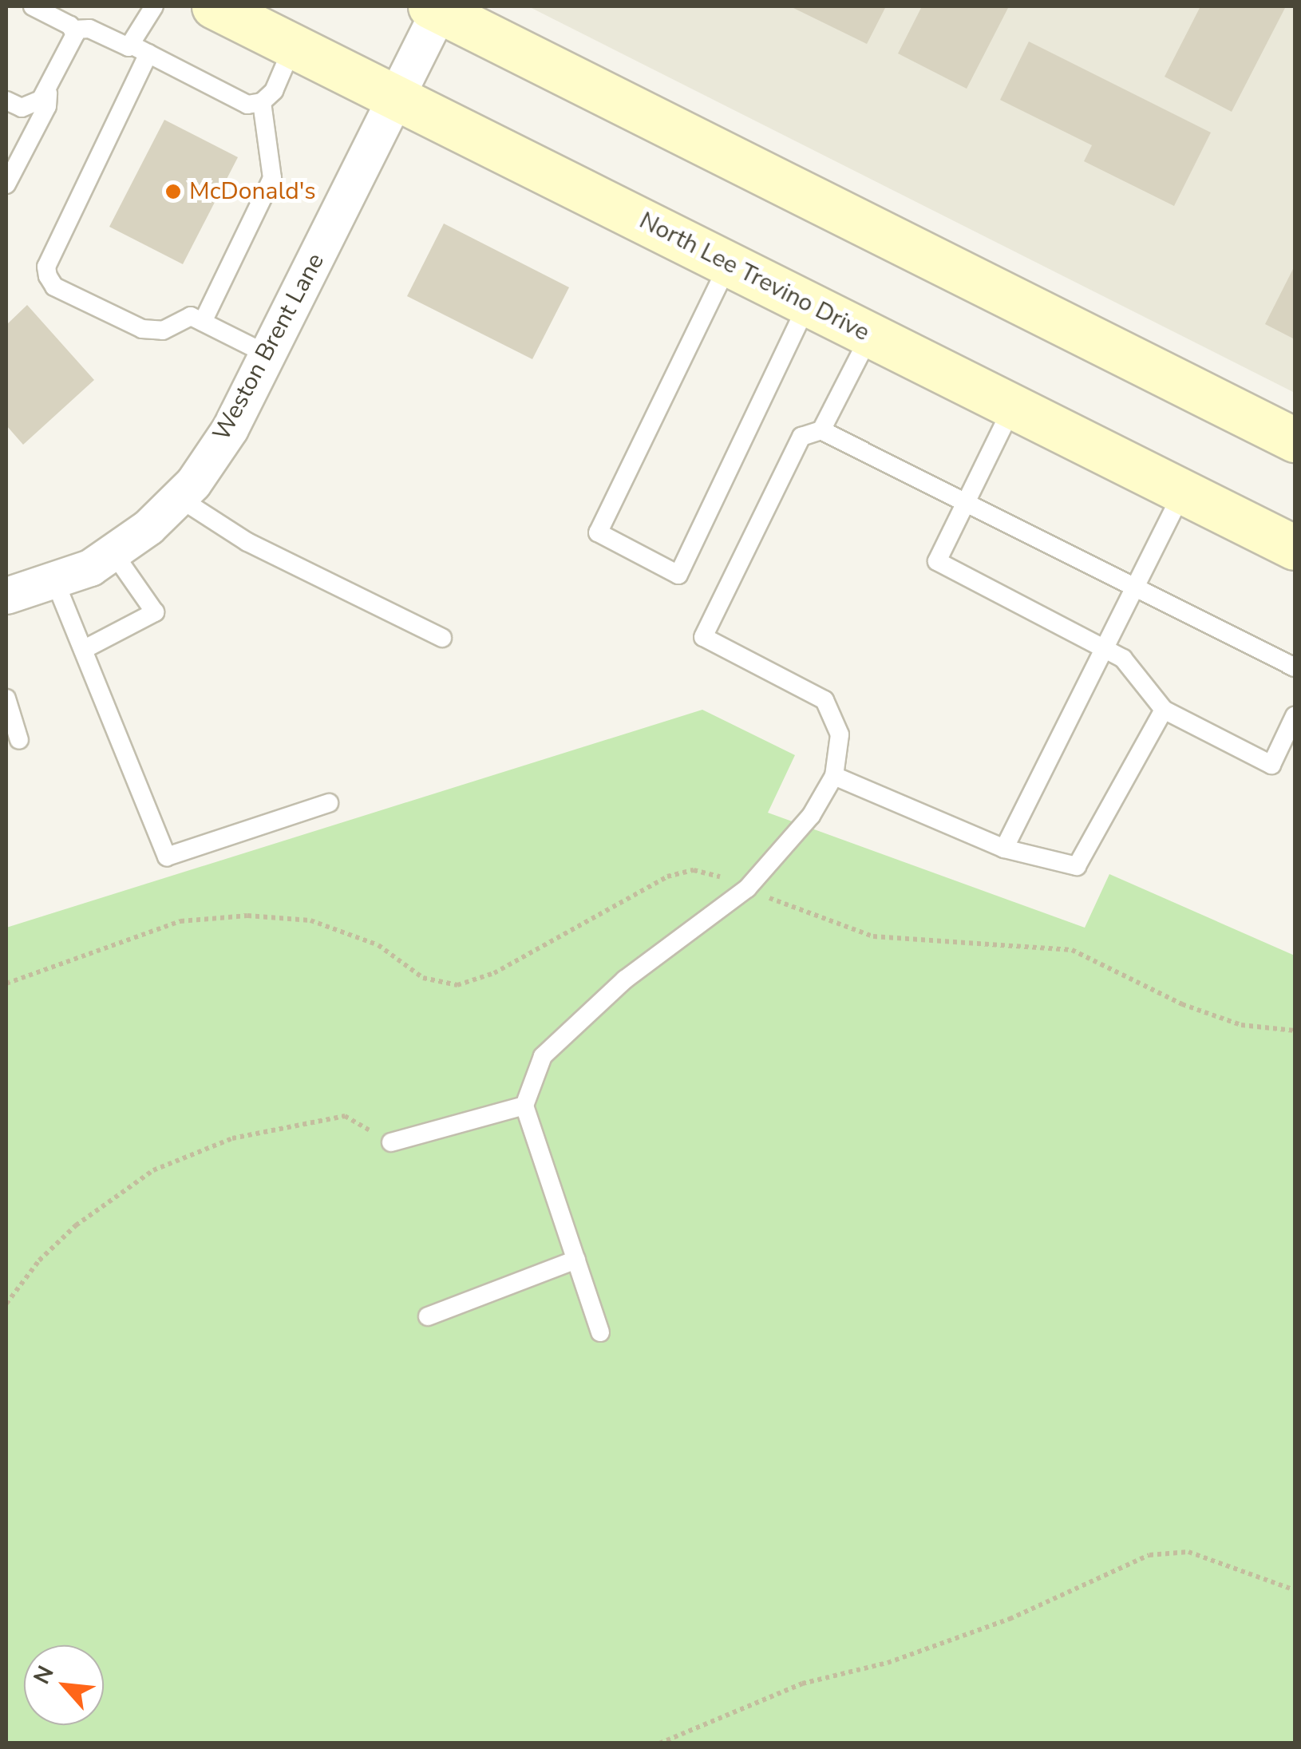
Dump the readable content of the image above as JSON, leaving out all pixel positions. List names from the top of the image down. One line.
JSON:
{"streets":{"main road":["North Lee Trevino Drive"],"street":["Weston Brent Lane"]},"crossings":[["North Lee Trevino Drive","Weston Brent Lane"]],"places":["McDonald's"],"north":"top left"}
